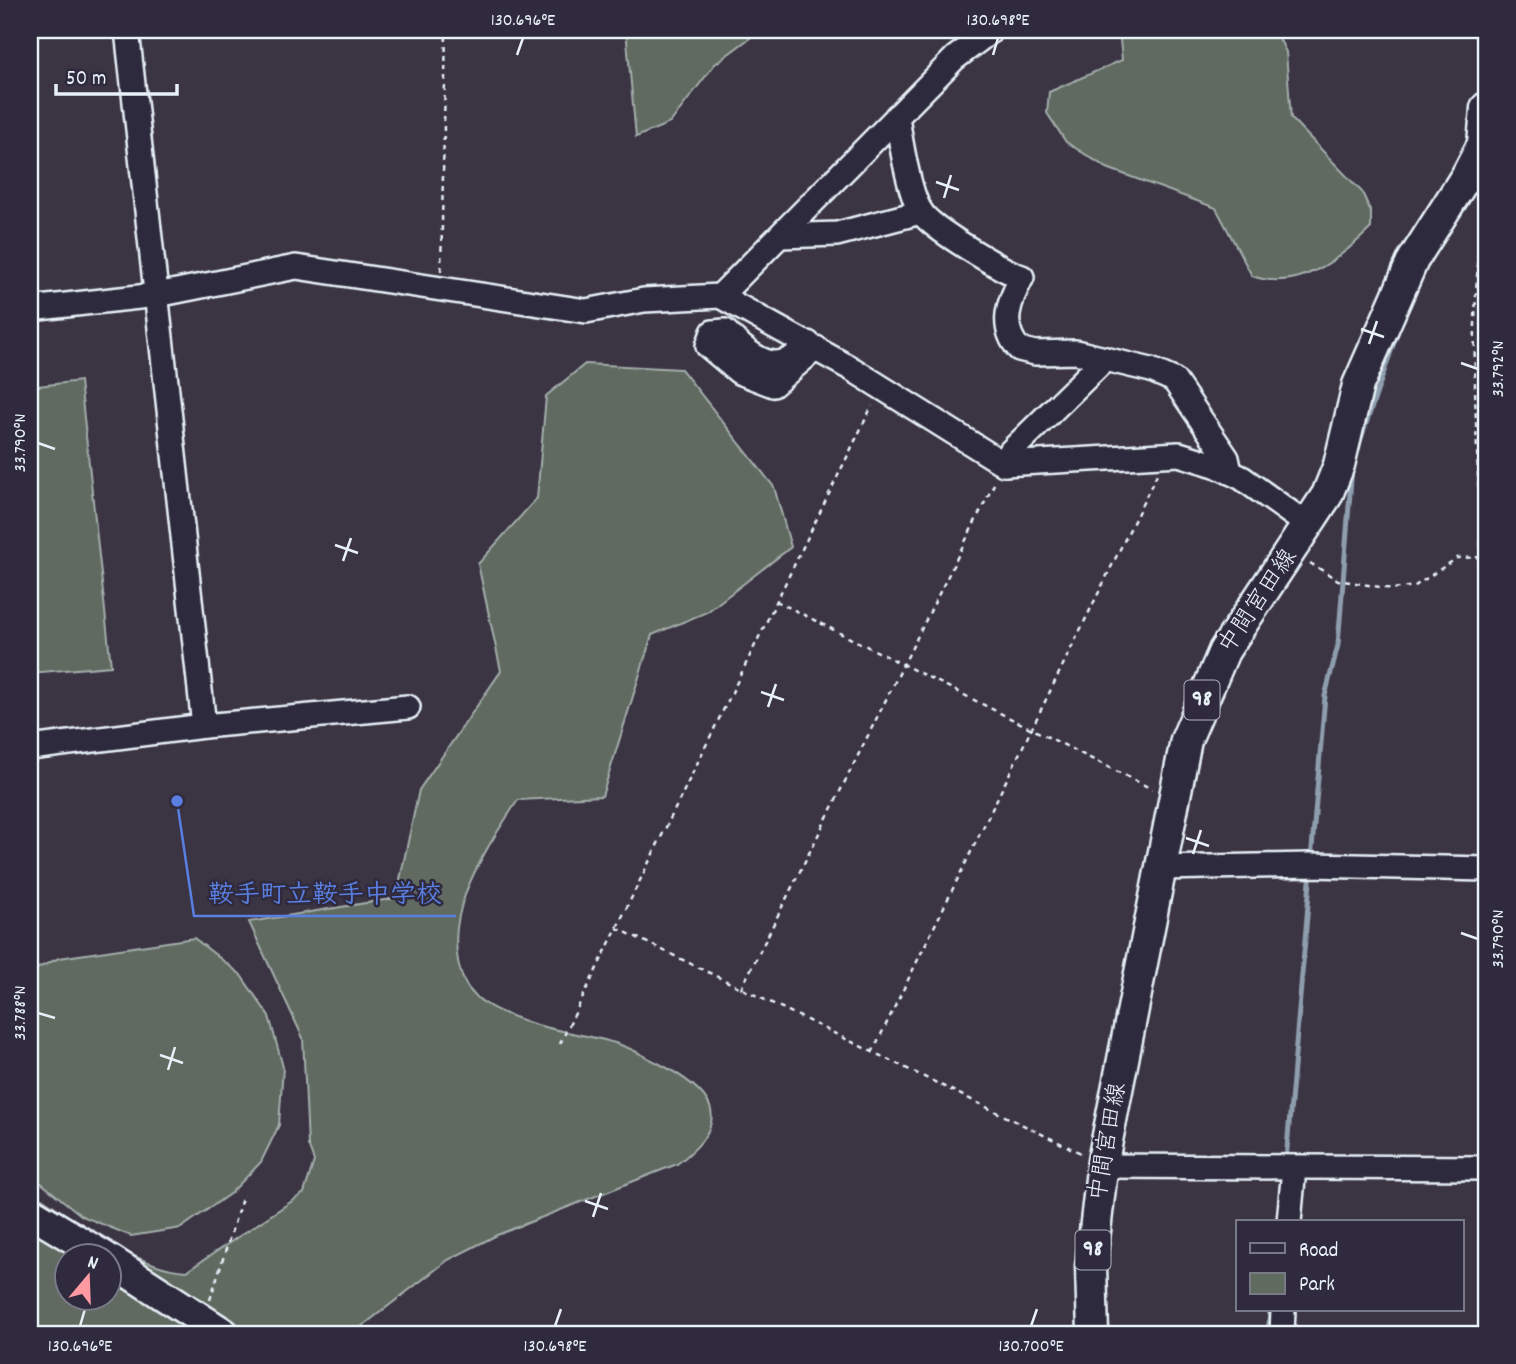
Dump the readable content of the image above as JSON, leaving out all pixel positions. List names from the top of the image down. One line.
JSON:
{"streets":{"main road":["中間宮田線","98"]},"places":["鞍手町立鞍手中学校"],"legend":["Road","Park"],"scale_bar":"50 m","north":"top","coordinates":["130.696°E","130.698°E","33.792°N","33.790°N","33.788°N","130.700°E"]}
